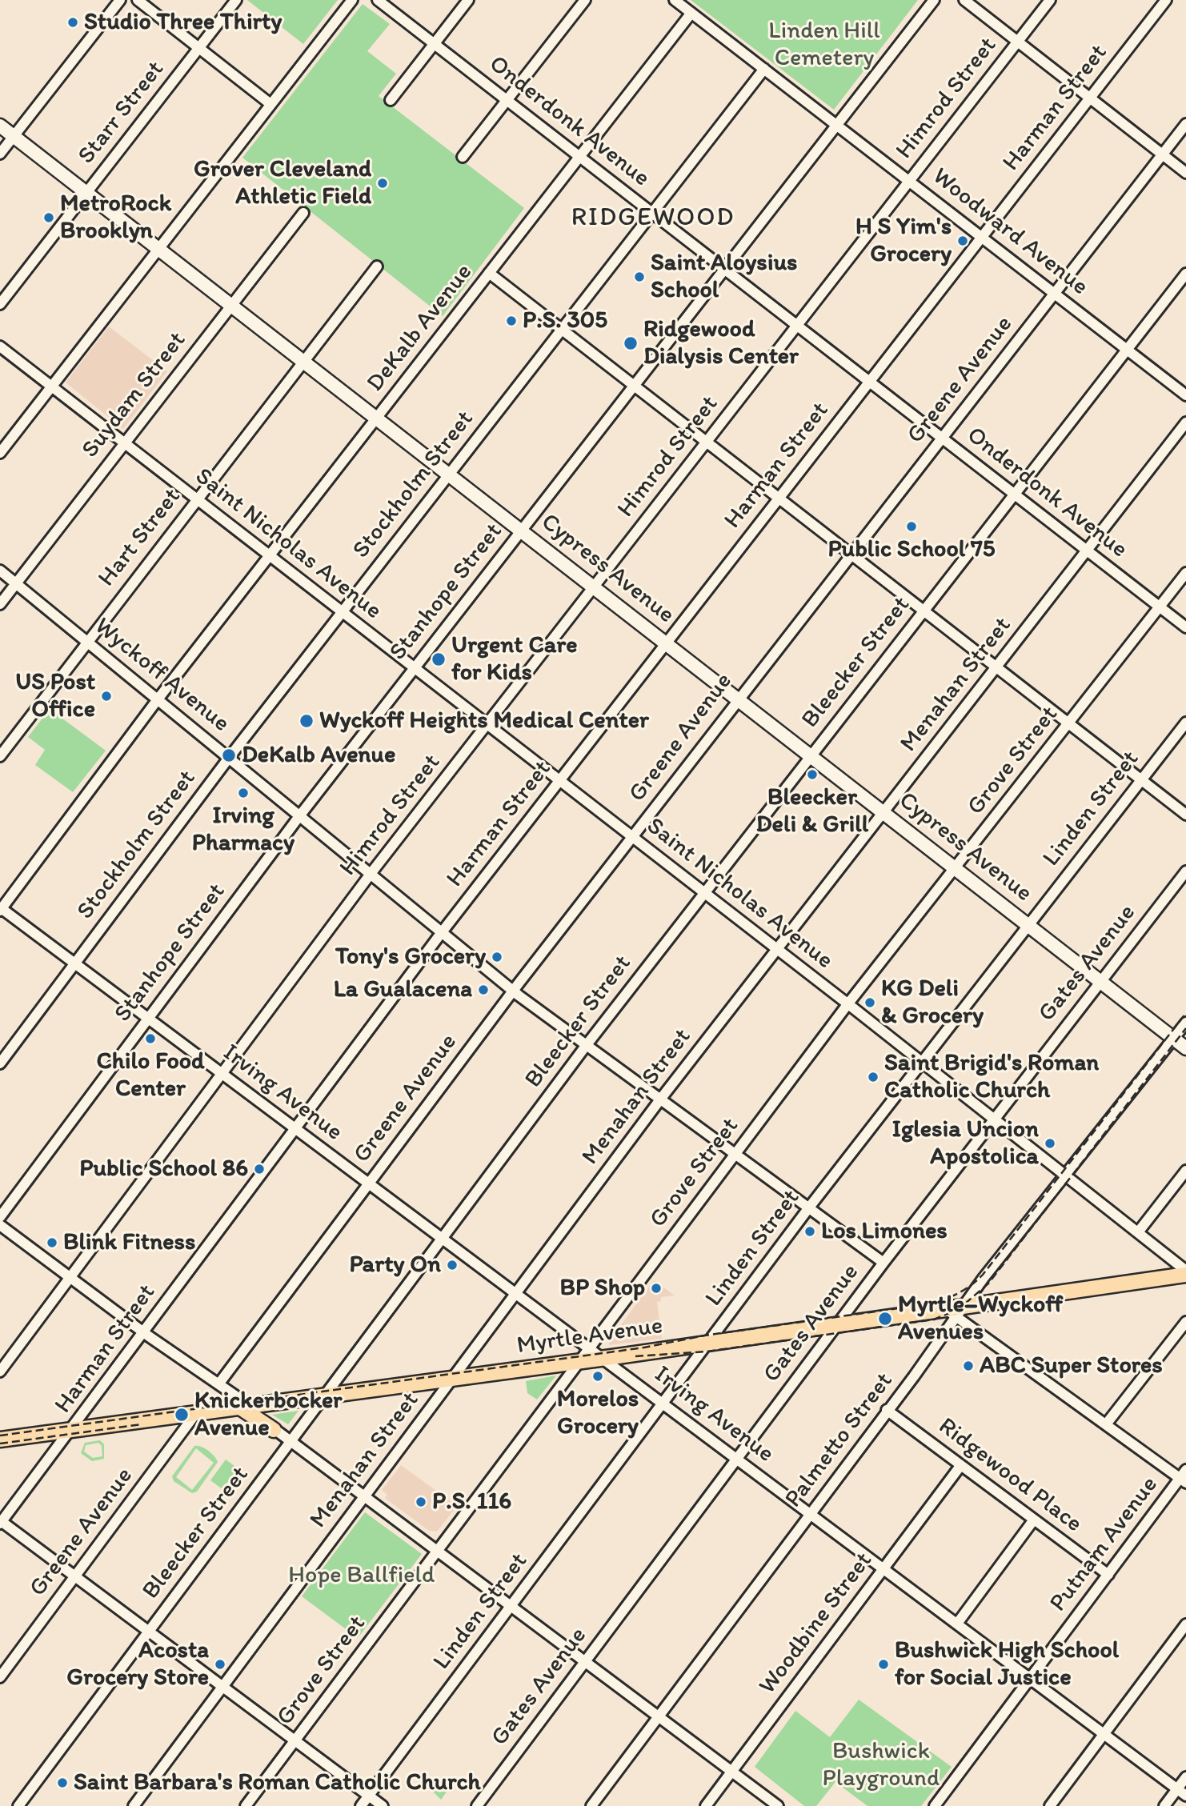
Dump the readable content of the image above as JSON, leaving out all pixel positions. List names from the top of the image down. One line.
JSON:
{"streets":{"main road":["Cypress Avenue","Myrtle Avenue"],"street":["Himrod Street","Harman Street","Starr Street","Onderdonk Avenue","Woodward Avenue","DeKalb Avenue","Greene Avenue","Suydam Street","Stockholm Street","Hart Street","Saint Nicholas Avenue","Stanhope Street","Bleecker Street","Wyckoff Avenue","Menahan Street","Grove Street","Linden Street","Gates Avenue","Irving Avenue","Palmetto Street","Ridgewood Place","Putnam Avenue","Woodbine Street"]},"crossings":[["Himrod Street","Onderdonk Avenue"],["Himrod Street","Woodward Avenue"],["Himrod Street","Saint Nicholas Avenue"],["Himrod Street","Cypress Avenue"],["Himrod Street","Wyckoff Avenue"],["Himrod Street","Irving Avenue"],["Harman Street","Onderdonk Avenue"],["Harman Street","Woodward Avenue"],["Harman Street","Saint Nicholas Avenue"],["Harman Street","Cypress Avenue"],["Harman Street","Wyckoff Avenue"],["Harman Street","Irving Avenue"],["Harman Street","Myrtle Avenue"],["Starr Street","Cypress Avenue"],["Onderdonk Avenue","DeKalb Avenue"],["Onderdonk Avenue","Greene Avenue"],["Onderdonk Avenue","Stockholm Street"],["Onderdonk Avenue","Stanhope Street"],["Onderdonk Avenue","Bleecker Street"],["Onderdonk Avenue","Menahan Street"],["Onderdonk Avenue","Grove Street"],["Woodward Avenue","DeKalb Avenue"],["Woodward Avenue","Greene Avenue"],["Woodward Avenue","Stockholm Street"],["Woodward Avenue","Stanhope Street"],["Woodward Avenue","Bleecker Street"],["DeKalb Avenue","Saint Nicholas Avenue"],["DeKalb Avenue","Cypress Avenue"],["DeKalb Avenue","Wyckoff Avenue"],["DeKalb Avenue","Irving Avenue"],["Greene Avenue","Saint Nicholas Avenue"],["Greene Avenue","Cypress Avenue"],["Greene Avenue","Wyckoff Avenue"],["Greene Avenue","Irving Avenue"],["Greene Avenue","Myrtle Avenue"],["Suydam Street","Saint Nicholas Avenue"],["Suydam Street","Cypress Avenue"],["Suydam Street","Wyckoff Avenue"],["Stockholm Street","Saint Nicholas Avenue"],["Stockholm Street","Cypress Avenue"],["Stockholm Street","Wyckoff Avenue"],["Stockholm Street","Irving Avenue"],["Hart Street","Saint Nicholas Avenue"],["Hart Street","Cypress Avenue"],["Hart Street","Wyckoff Avenue"],["Saint Nicholas Avenue","Stanhope Street"],["Saint Nicholas Avenue","Bleecker Street"],["Saint Nicholas Avenue","Menahan Street"],["Saint Nicholas Avenue","Grove Street"],["Saint Nicholas Avenue","Linden Street"],["Saint Nicholas Avenue","Gates Avenue"],["Saint Nicholas Avenue","Myrtle Avenue"],["Saint Nicholas Avenue","Palmetto Street"],["Cypress Avenue","Stanhope Street"],["Cypress Avenue","Bleecker Street"],["Cypress Avenue","Menahan Street"],["Cypress Avenue","Grove Street"],["Cypress Avenue","Linden Street"],["Cypress Avenue","Gates Avenue"],["Cypress Avenue","Palmetto Street"],["Stanhope Street","Wyckoff Avenue"],["Stanhope Street","Irving Avenue"],["Bleecker Street","Wyckoff Avenue"],["Bleecker Street","Irving Avenue"],["Bleecker Street","Myrtle Avenue"],["Wyckoff Avenue","Menahan Street"],["Wyckoff Avenue","Grove Street"],["Wyckoff Avenue","Linden Street"],["Wyckoff Avenue","Gates Avenue"],["Menahan Street","Irving Avenue"],["Menahan Street","Myrtle Avenue"],["Grove Street","Irving Avenue"],["Grove Street","Myrtle Avenue"],["Linden Street","Irving Avenue"],["Linden Street","Myrtle Avenue"],["Gates Avenue","Irving Avenue"],["Gates Avenue","Myrtle Avenue"],["Irving Avenue","Myrtle Avenue"],["Irving Avenue","Palmetto Street"],["Irving Avenue","Putnam Avenue"],["Irving Avenue","Woodbine Street"],["Myrtle Avenue","Palmetto Street"],["Palmetto Street","Ridgewood Place"],["Ridgewood Place","Putnam Avenue"],["Ridgewood Place","Woodbine Street"]],"districts":["RIDGEWOOD"],"parks":["Linden Hill Cemetery","Hope Ballfield","Bushwick Playground"],"places":["Studio Three Thirty","Grover Cleveland Athletic Field","MetroRock Brooklyn","H S Yim's Grocery","Saint Aloysius School","P.S. 305","Ridgewood Dialysis Center","Public School 75","Urgent Care for Kids","US Post Office","Wyckoff Heights Medical Center","DeKalb Avenue","Bleecker Deli & Grill","Irving Pharmacy","Tony's Grocery","La Gualacena","KG Deli & Grocery","Chilo Food Center","Saint Brigid's Roman Catholic Church","Iglesia Uncion Apostolica","Public School 86","Los Limones","Blink Fitness","Party On","BP Shop","Myrtle–Wyckoff Avenues","ABC Super Stores","Morelos Grocery","Knickerbocker Avenue","P.S. 116","Acosta Grocery Store","Bushwick High School for Social Justice","Saint Barbara's Roman Catholic Church"]}
